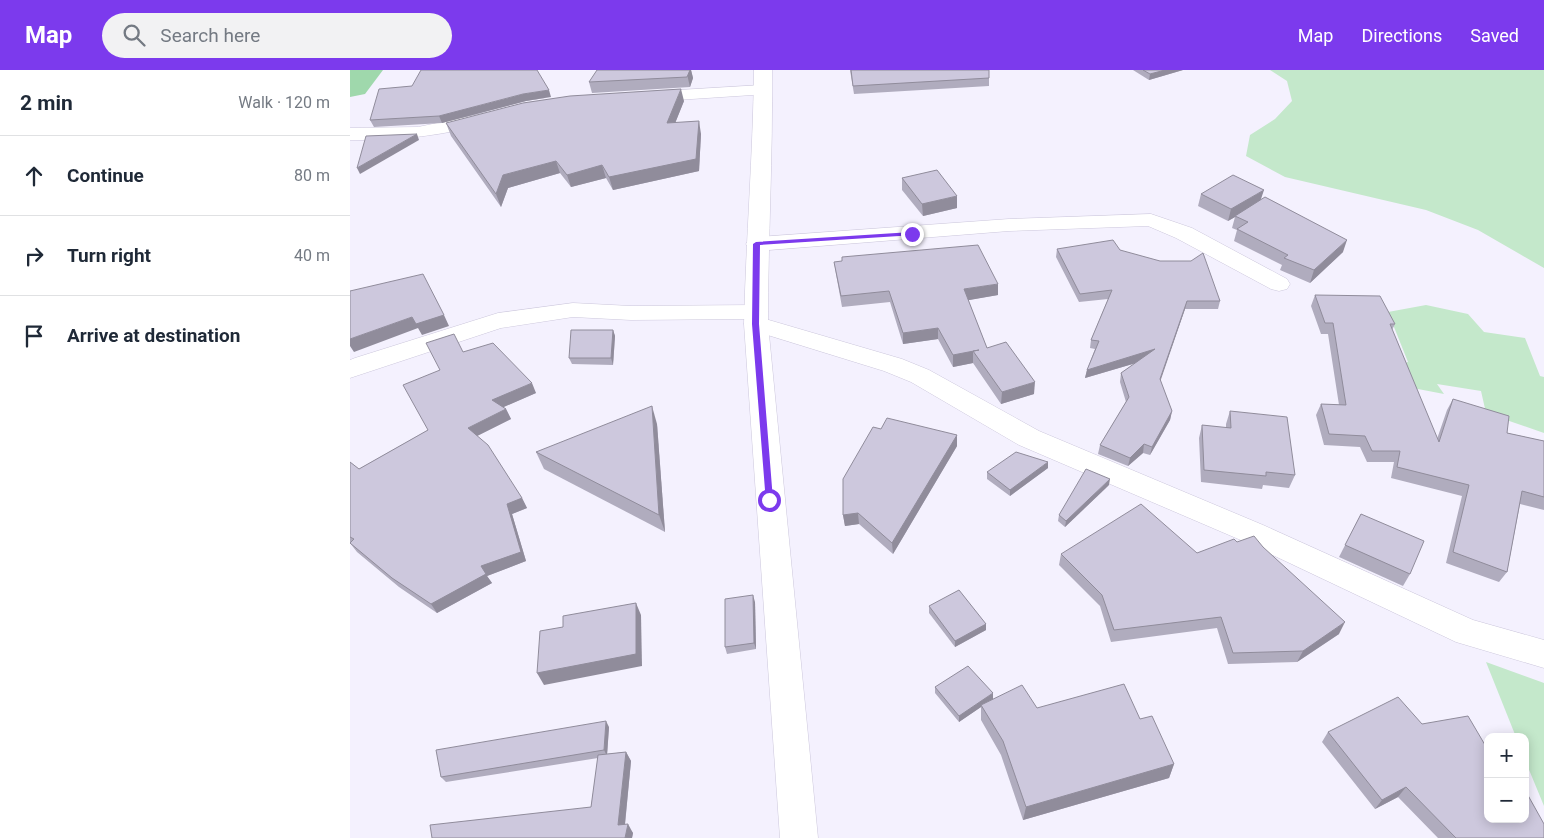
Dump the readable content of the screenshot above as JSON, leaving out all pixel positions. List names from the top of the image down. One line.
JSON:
{"page":{"header":"Map","search":"Search here","nav":["Map","Directions","Saved"],"heading":["2 min","Walk · 120 m"],"list":[["Continue","80 m"],["Turn right","40 m"],"Arrive at destination"],"map_buttons":["+","−"]}}
